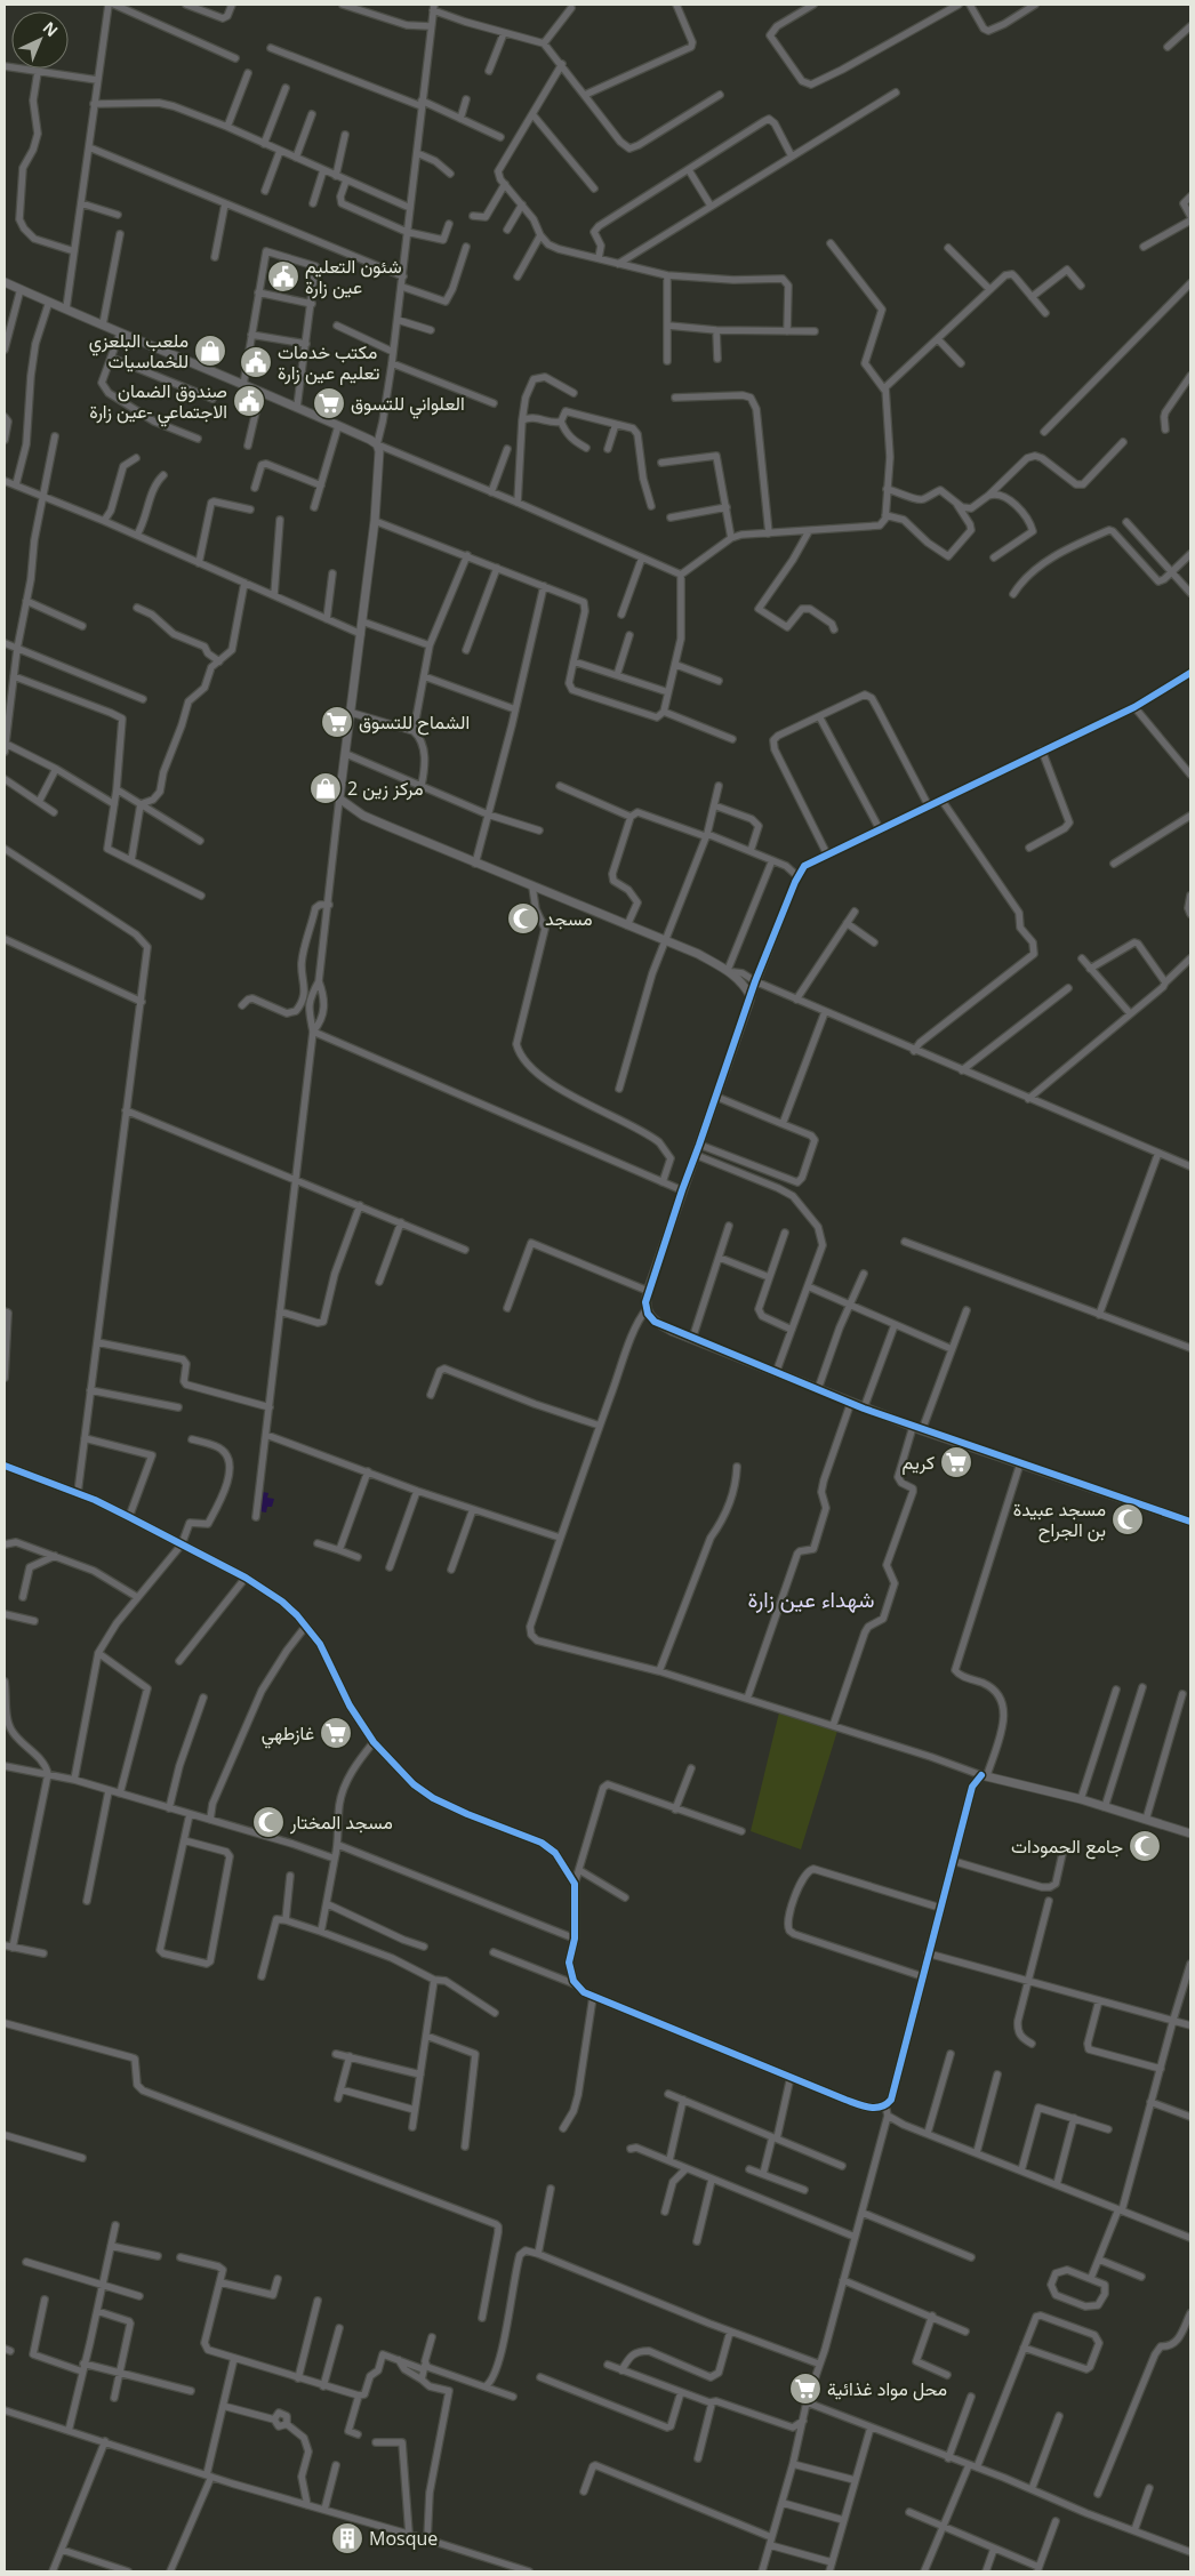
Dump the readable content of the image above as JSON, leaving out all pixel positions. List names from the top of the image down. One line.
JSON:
{"districts":["شهداء عين زارة"],"places":{"public building":["شئون التعليم عين زارة","مكتب خدمات تعليم عين زارة","صندوق الضمان الاجتماعي -عين زارة"],"shop":["ملعب البلعزي للخماسيات","مركز زين 2"],"supermarket":["العلواني للتسوق","الشماح للتسوق","كريم","غازطهي","محل مواد غذائية"],"mosque":["مسجد","مسجد عبيدة بن الجراح","مسجد المختار","جامع الحمودات"],"building":["Mosque"]},"north":"top right"}
